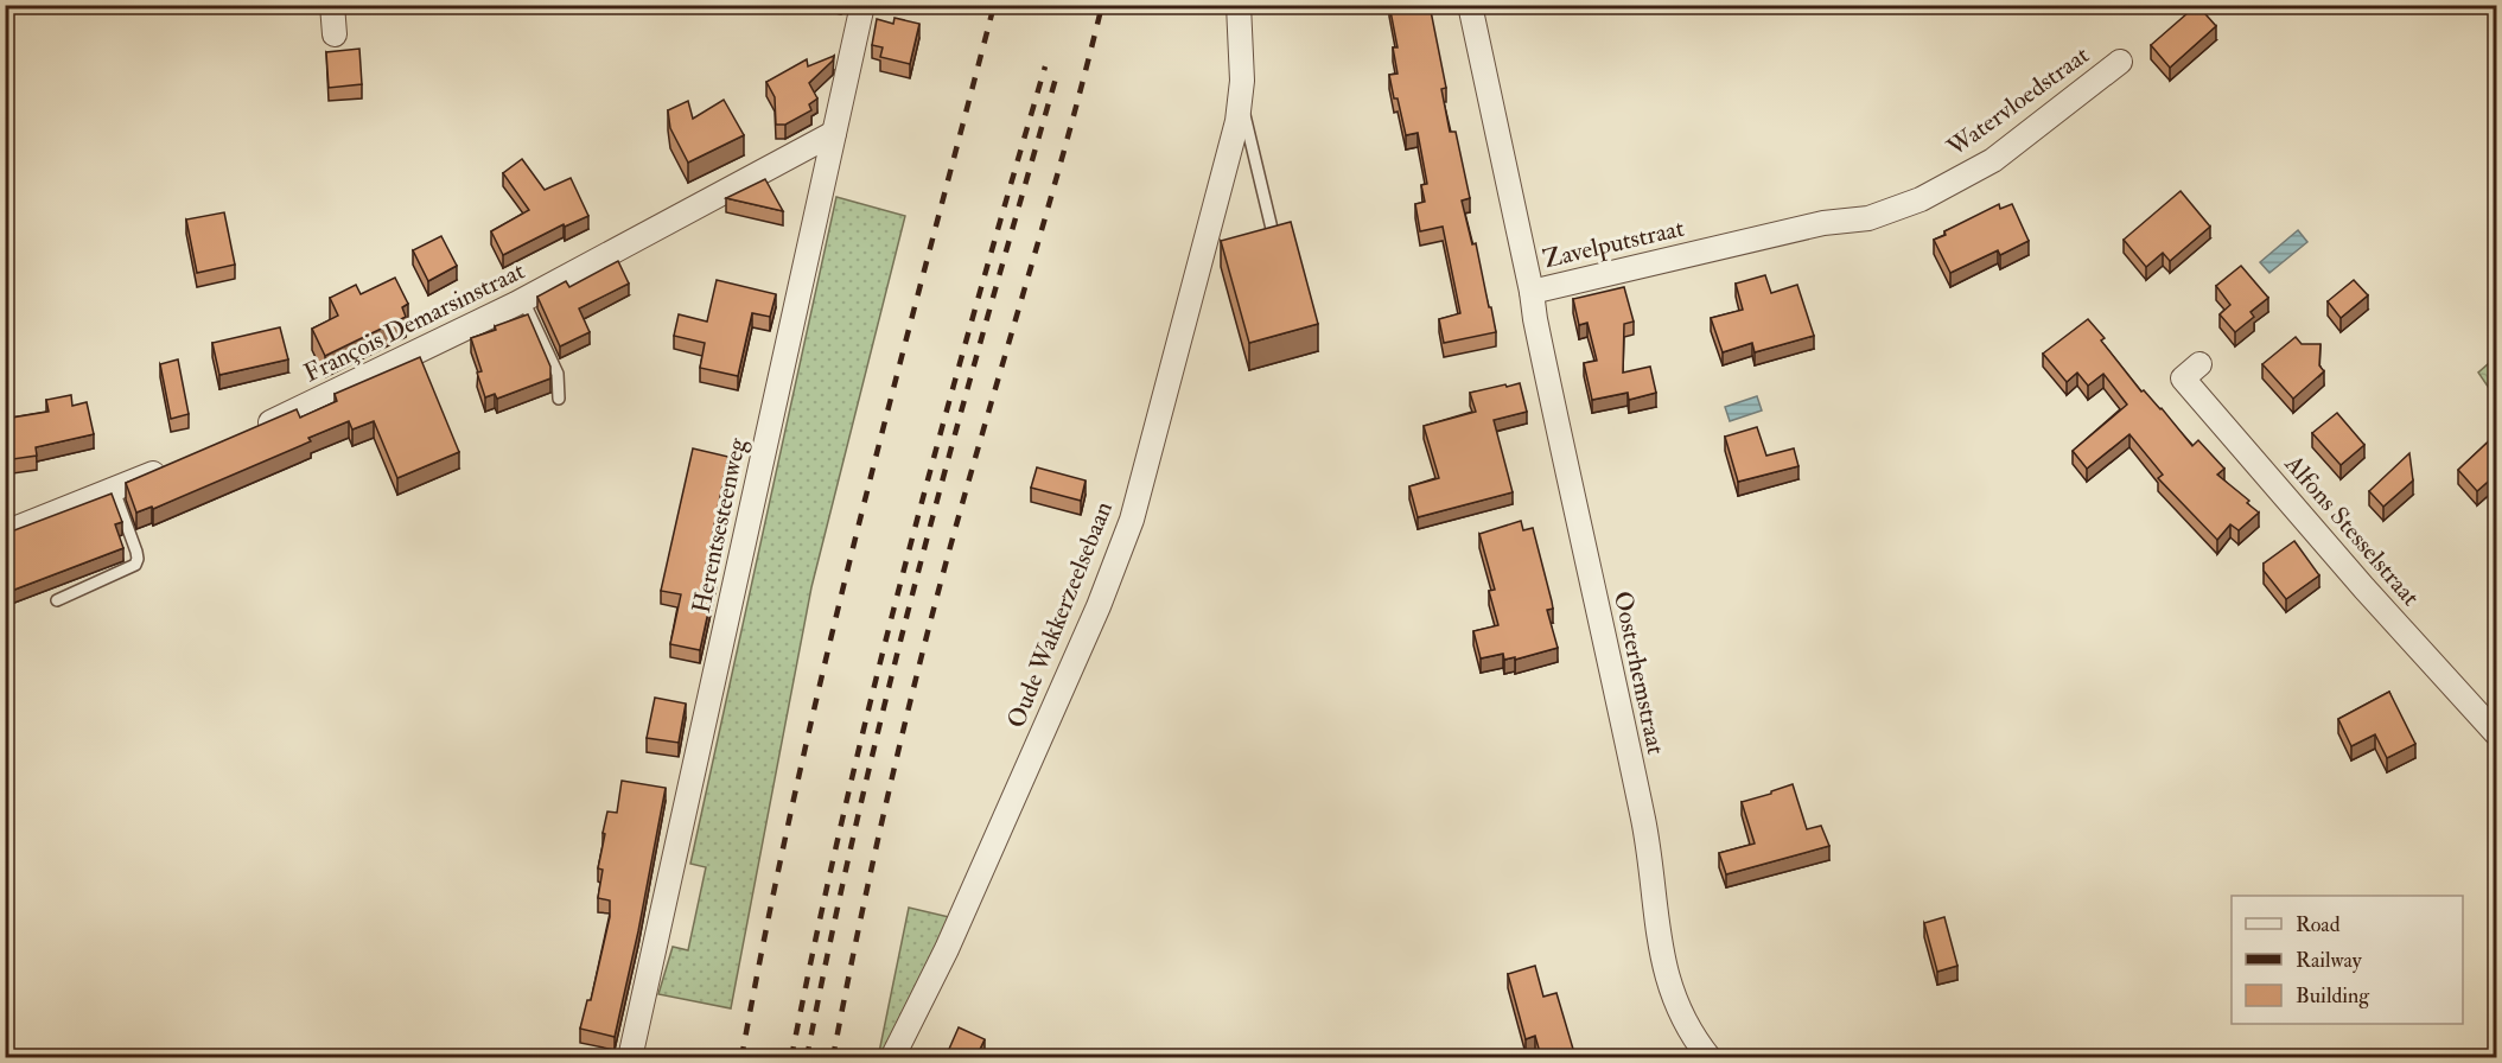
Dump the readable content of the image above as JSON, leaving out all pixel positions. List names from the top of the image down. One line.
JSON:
{"streets":{"street":["Watervloedstraat","Zavelputstraat","François Demarsinstraat","Herentsesteenweg","Alfons Stesselstraat","Oude Wakkerzeelsebaan","Oosterhemstraat"]},"crossings":[["Watervloedstraat","Zavelputstraat"],["Zavelputstraat","Oosterhemstraat"],["François Demarsinstraat","Herentsesteenweg"]],"legend":["Road","Railway","Building"]}
